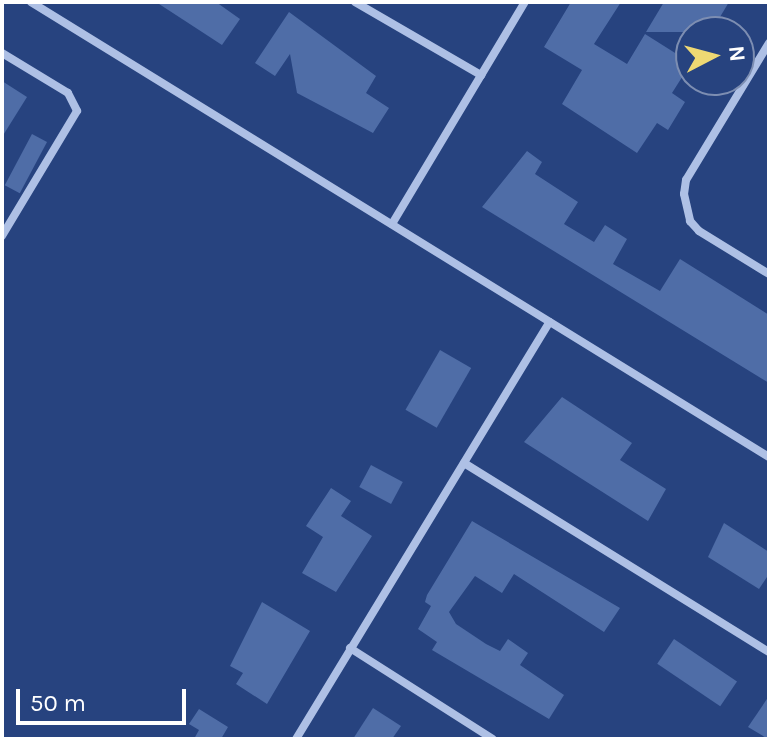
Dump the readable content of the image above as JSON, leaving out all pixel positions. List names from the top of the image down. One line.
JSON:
{"scale_bar":"50 m","north":"right"}
